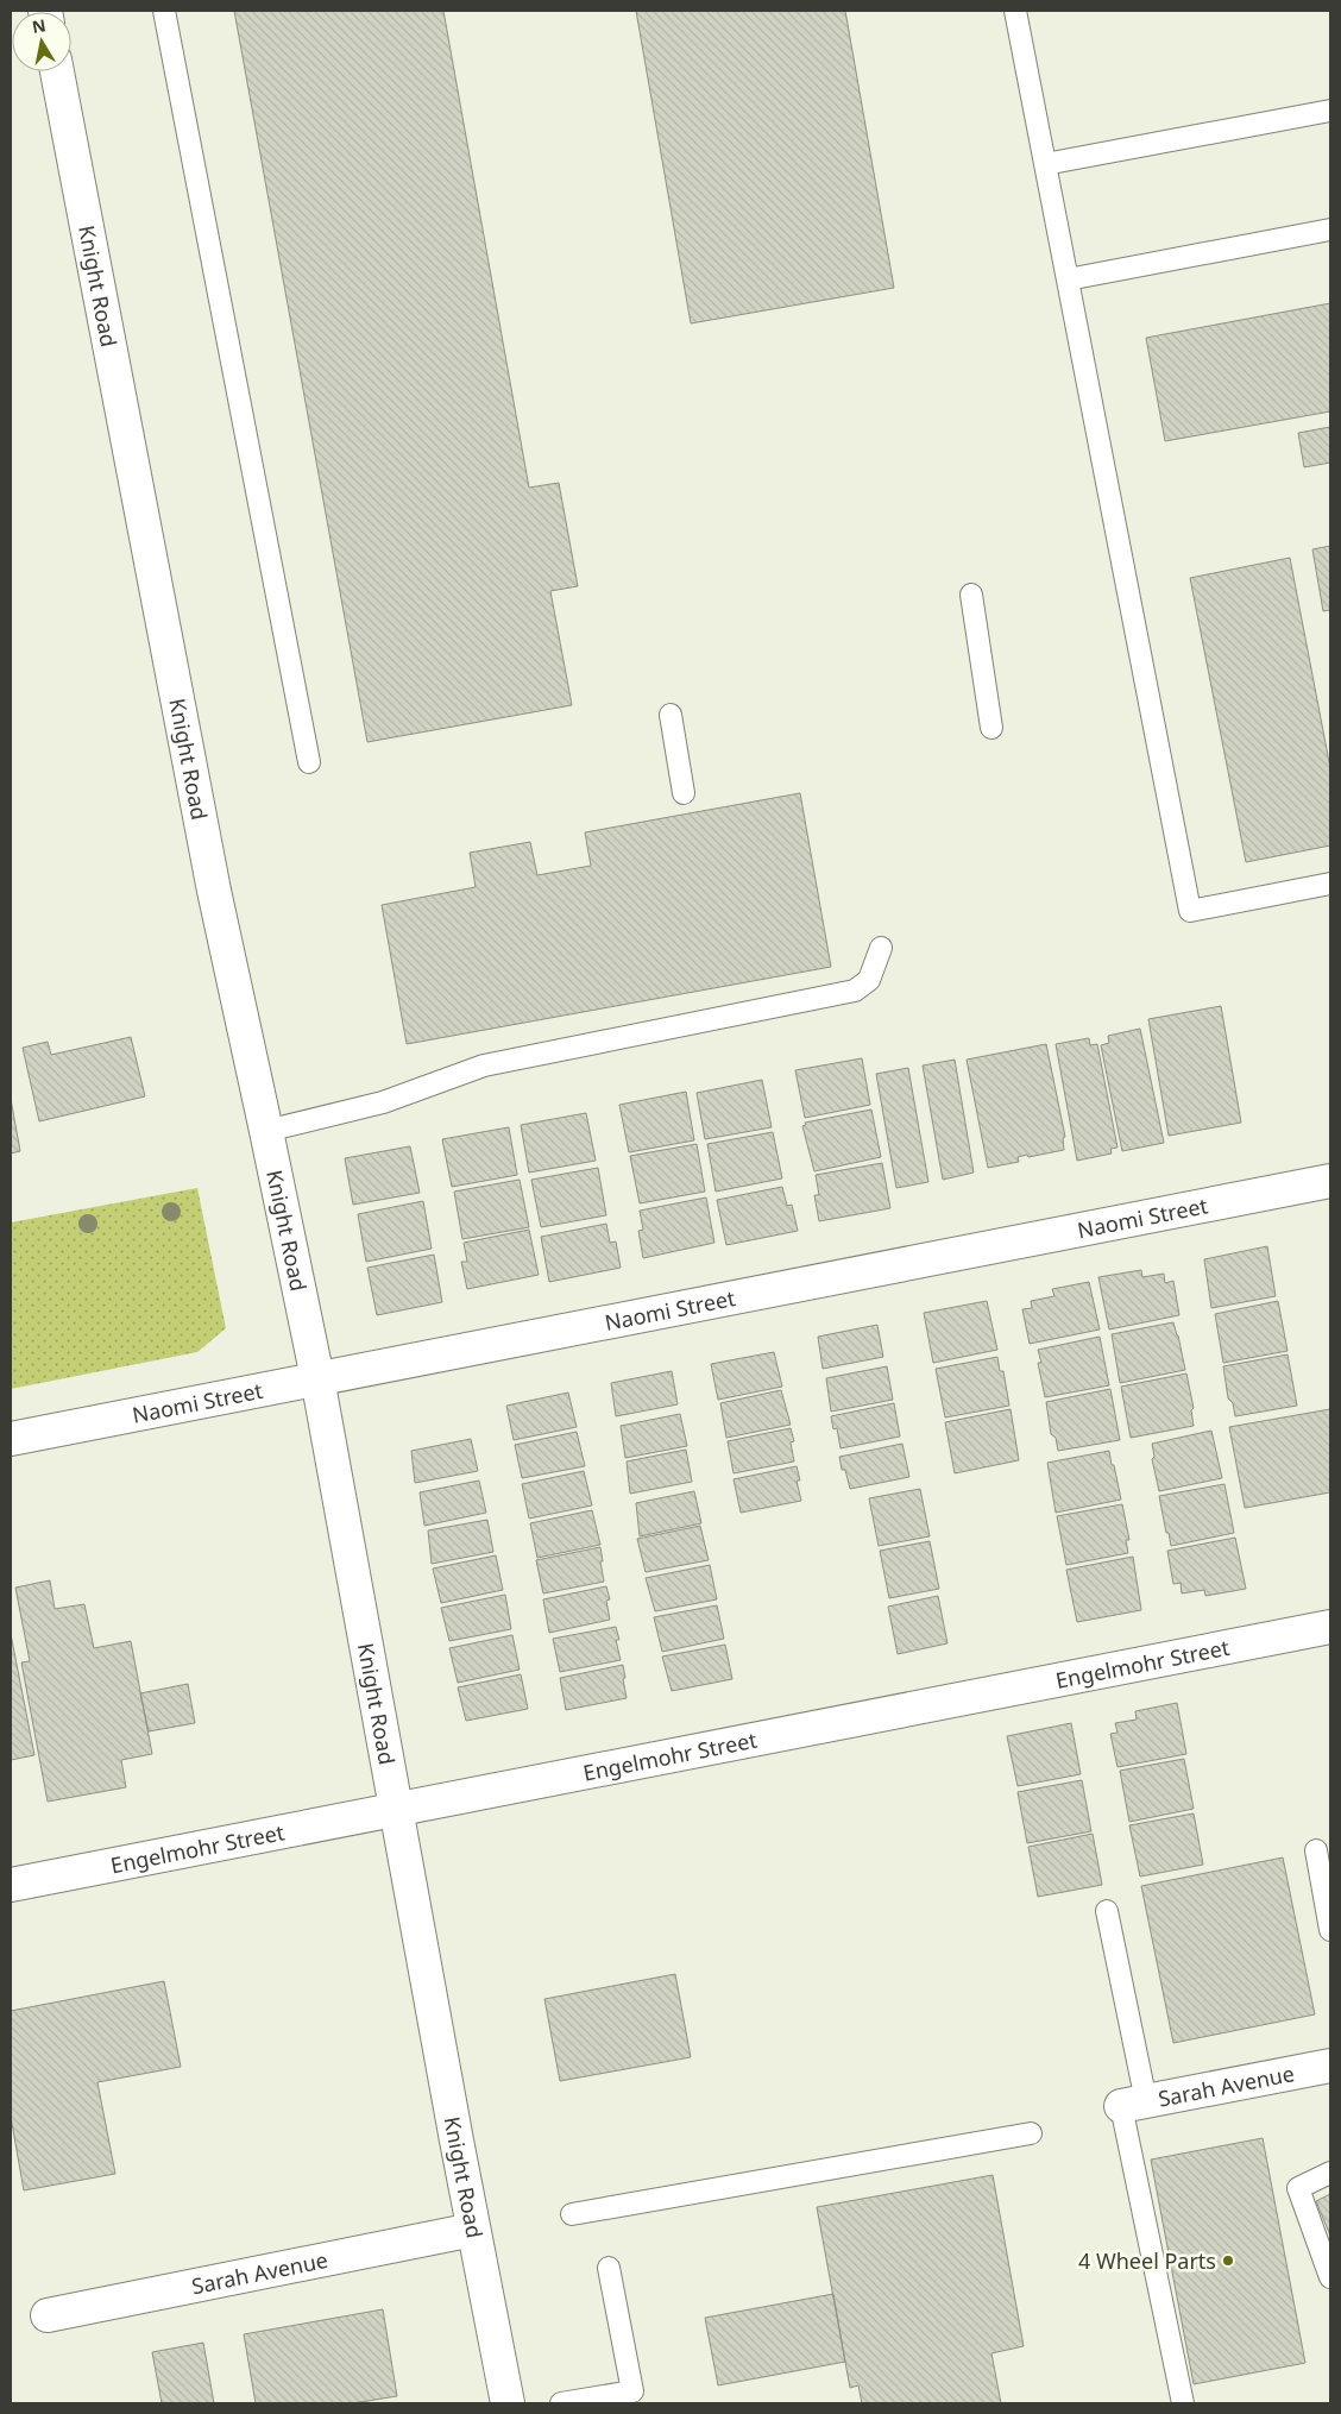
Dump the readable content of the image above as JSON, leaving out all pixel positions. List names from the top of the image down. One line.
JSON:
{"streets":{"street":["Knight Road","Naomi Street","Engelmohr Street","Sarah Avenue"]},"crossings":[["Knight Road","Naomi Street"],["Knight Road","Engelmohr Street"],["Knight Road","Sarah Avenue"]],"places":["4 Wheel Parts"],"north":"top"}
